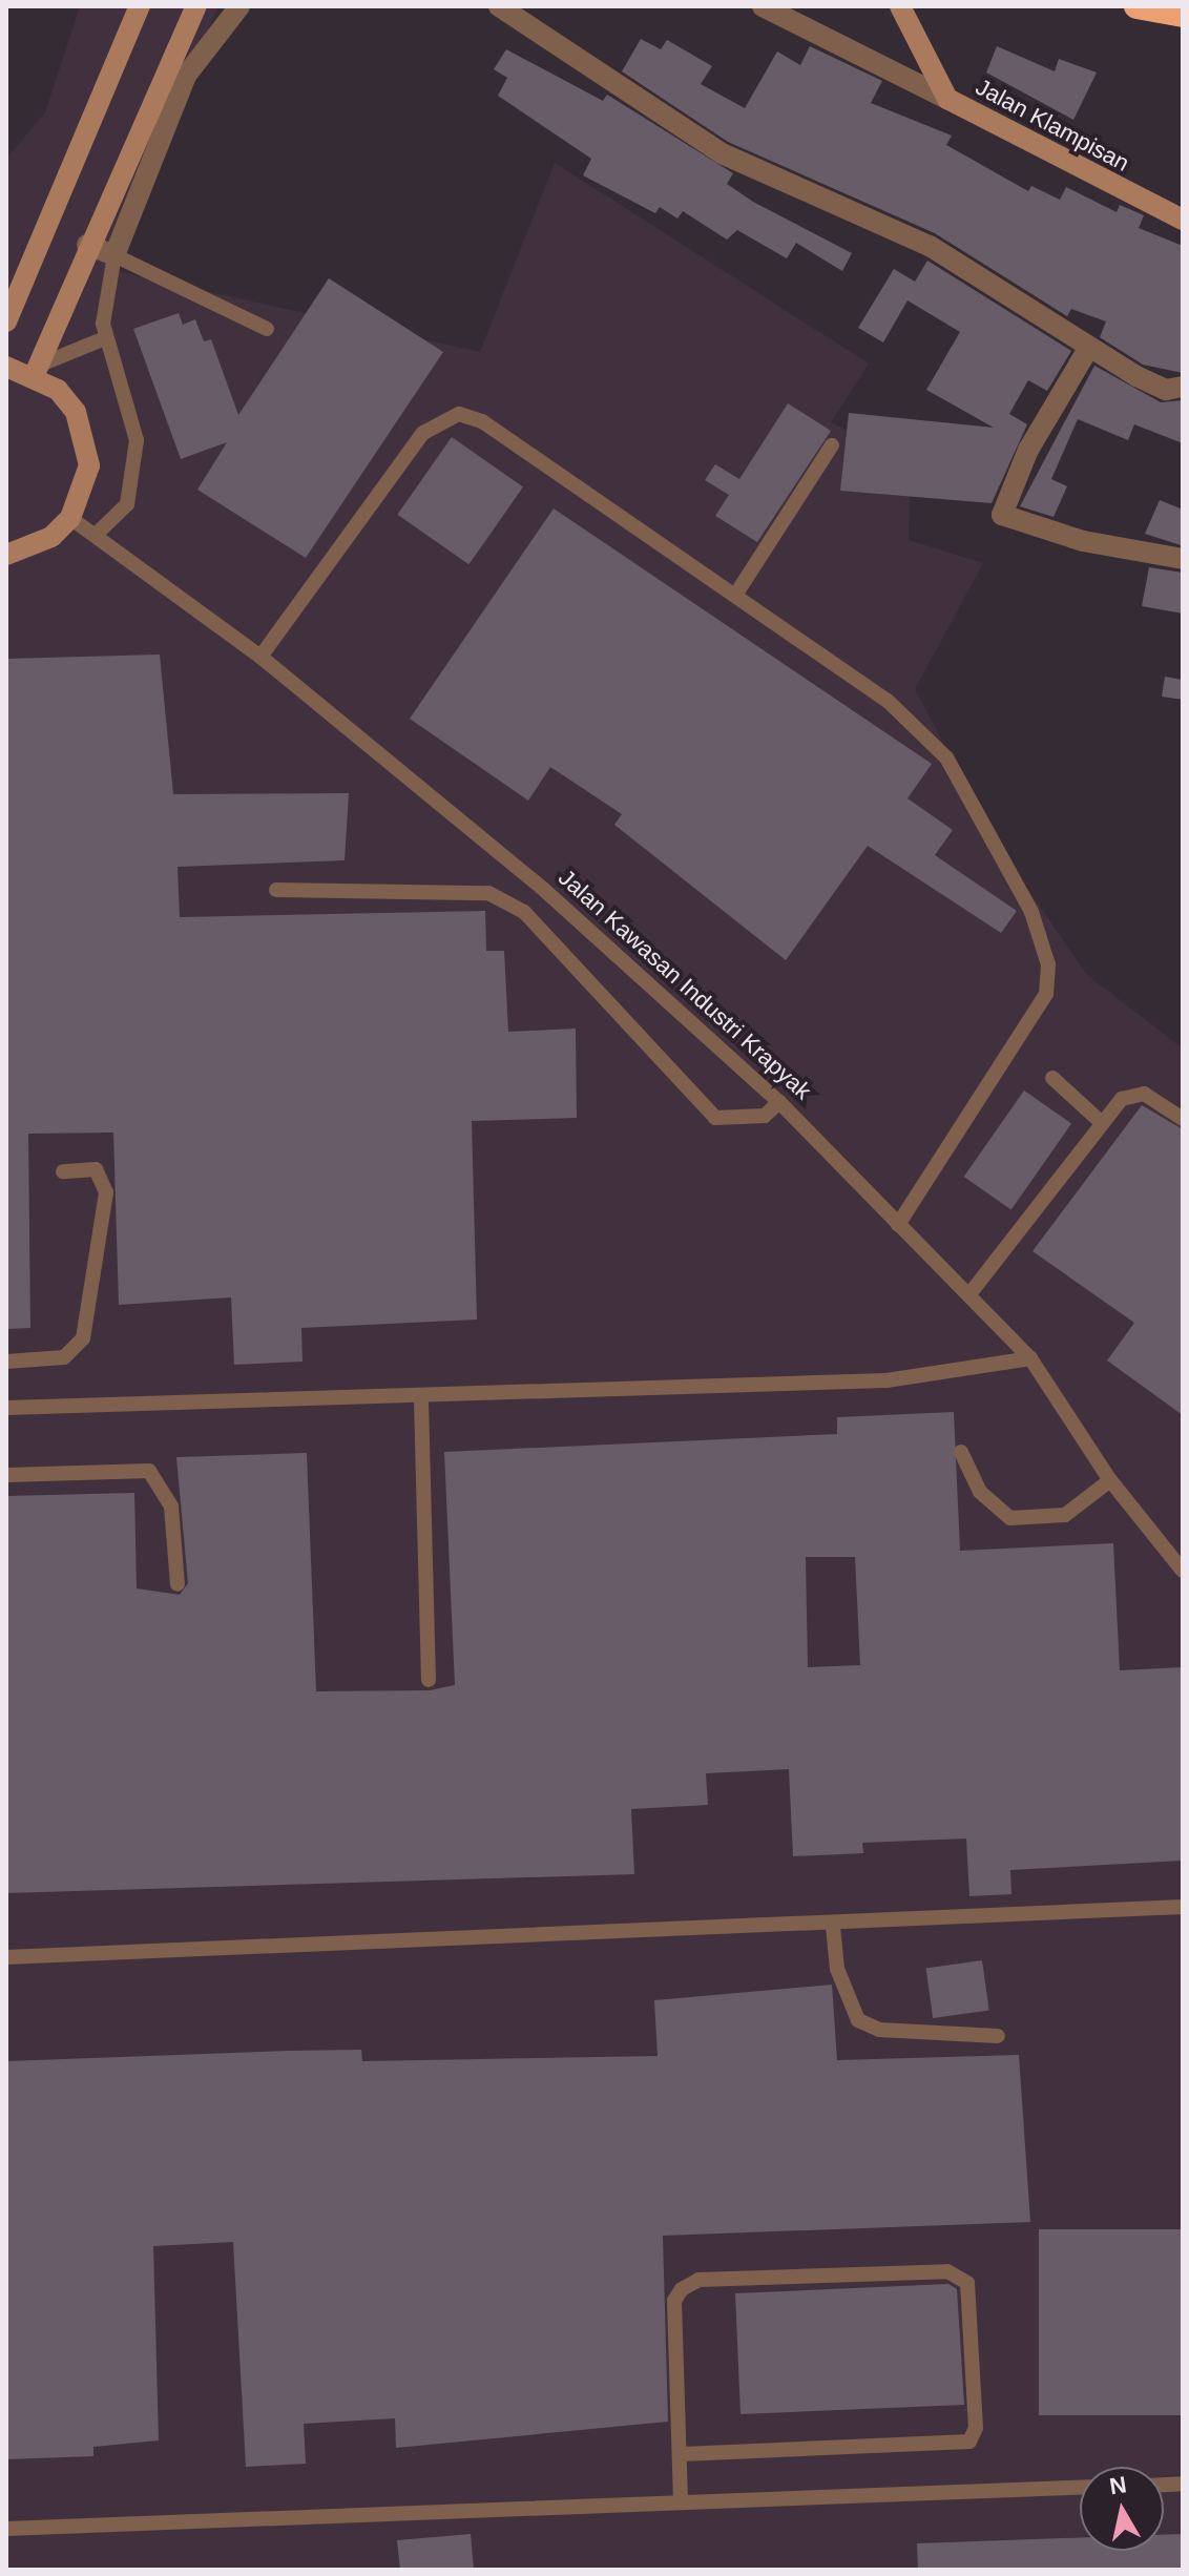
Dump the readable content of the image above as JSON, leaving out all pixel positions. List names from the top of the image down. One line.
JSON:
{"streets":{"street":["Jalan Klampisan"],"lane":["Jalan Kawasan Industri Krapyak"]},"north":"top"}
